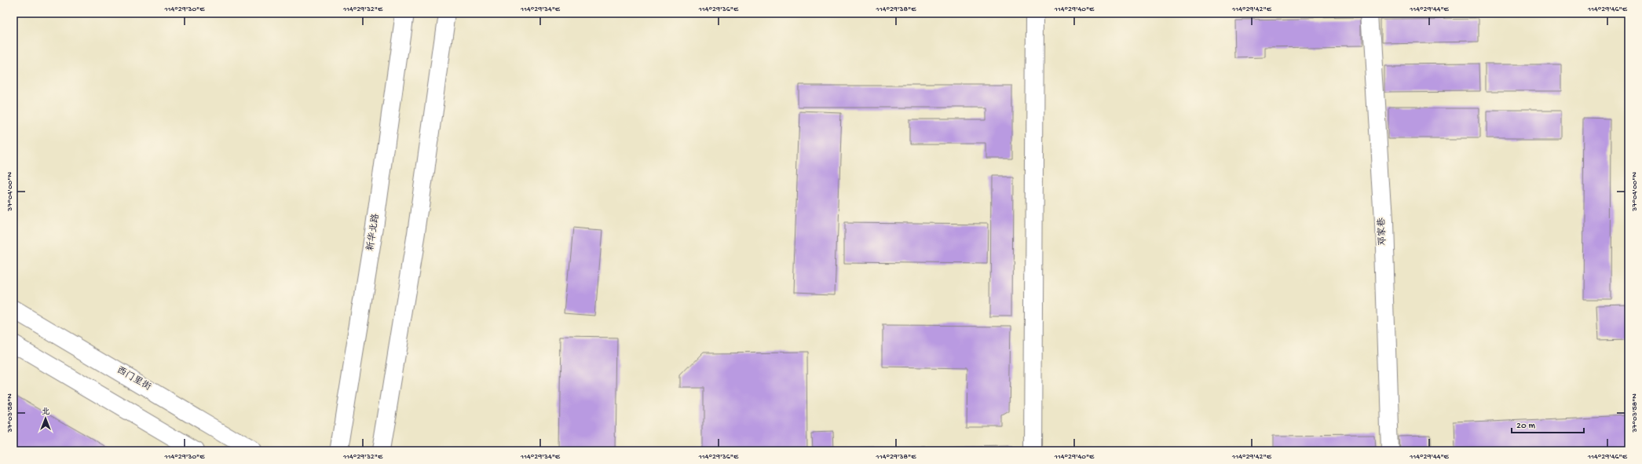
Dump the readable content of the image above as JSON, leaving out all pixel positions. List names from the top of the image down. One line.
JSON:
{"streets":{"street":["邓家巷","新华北路","西门里街"]},"scale_bar":"20 m","north":"top","coordinates":["114°29'30\"E","114°29'32\"E","114°29'34\"E","114°29'36\"E","114°29'38\"E","114°29'40\"E","114°29'42\"E","114°29'44\"E","114°29'46\"E","37°04'00\"N","37°03'58\"N"]}
